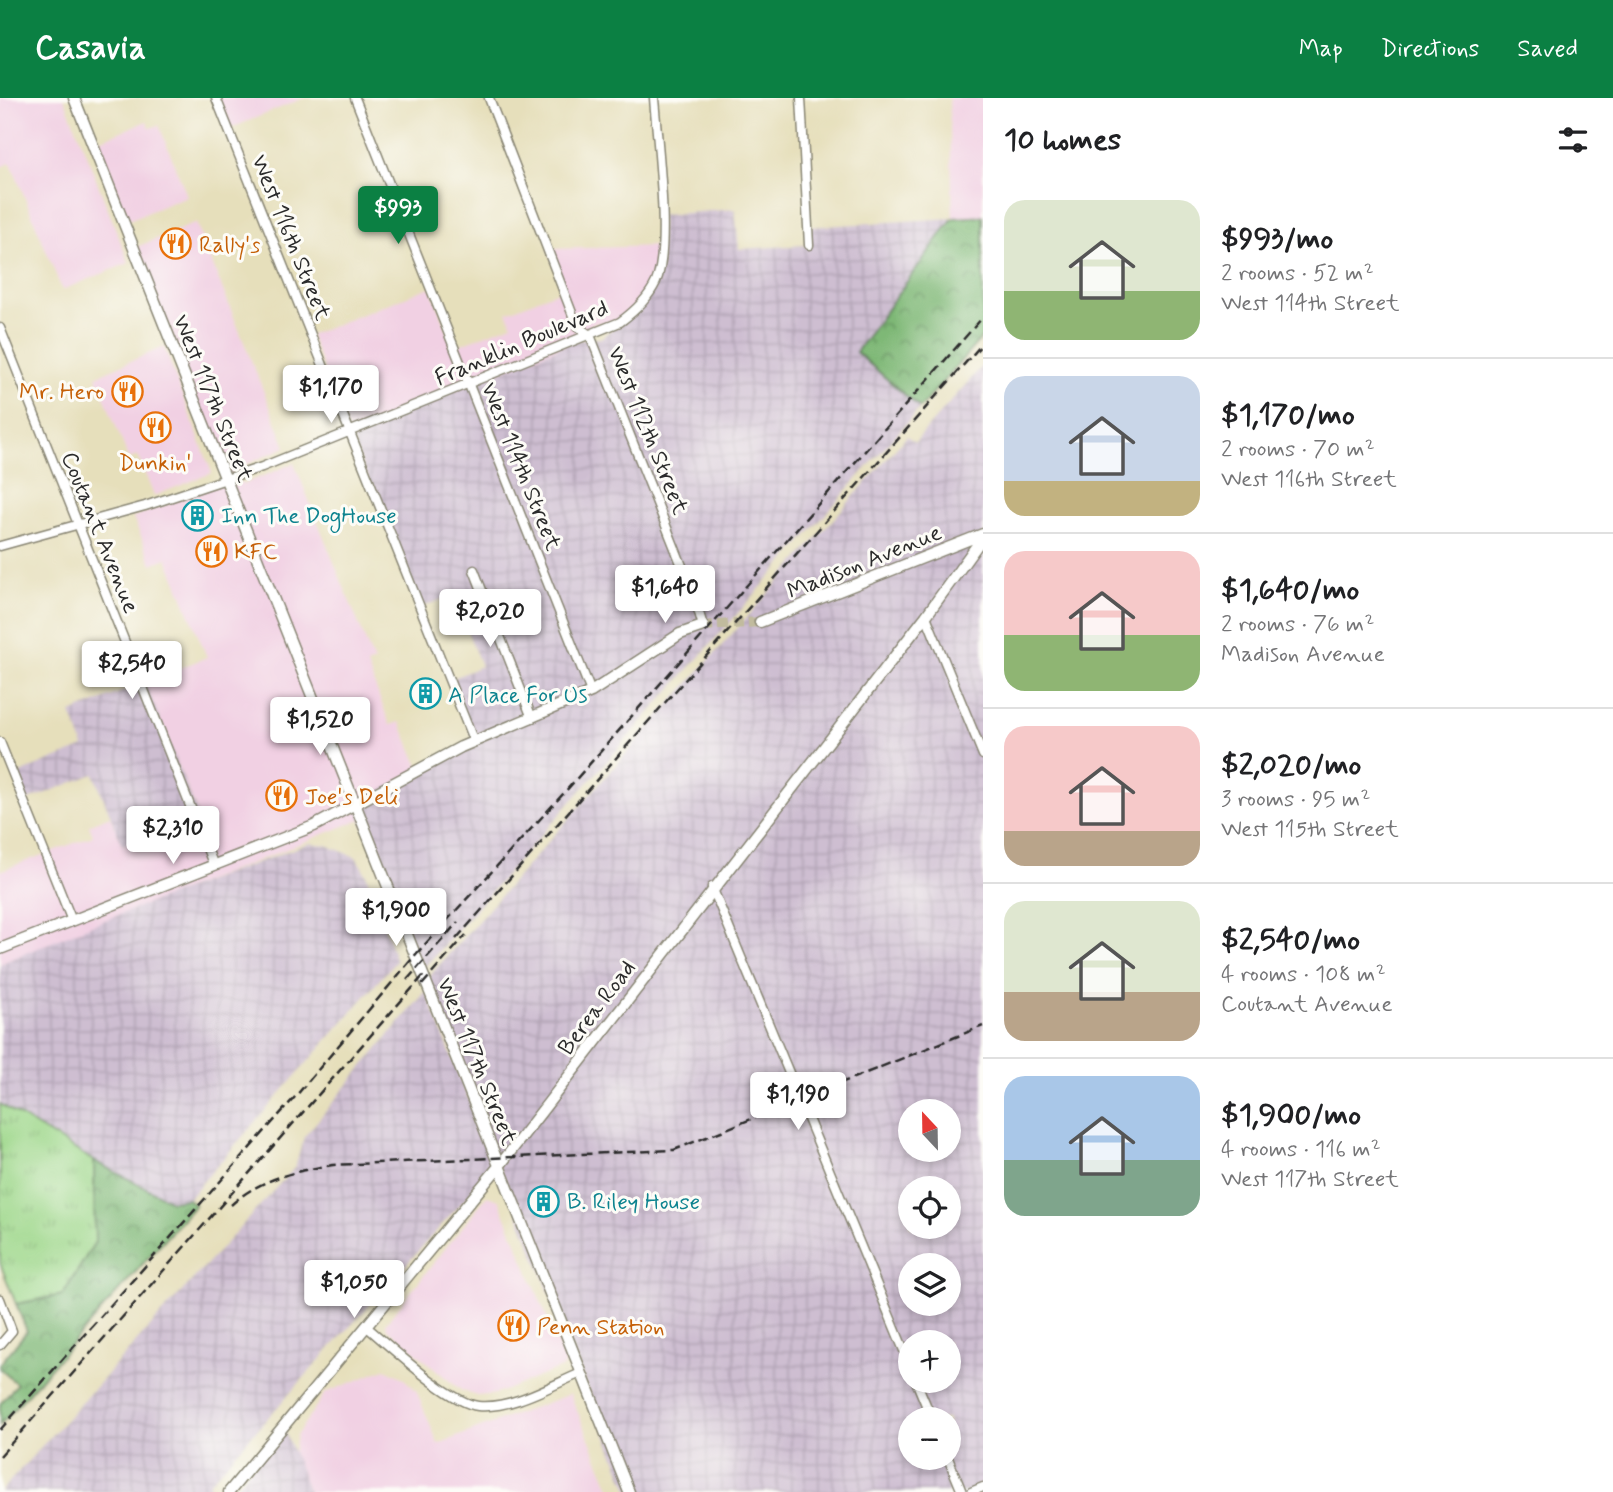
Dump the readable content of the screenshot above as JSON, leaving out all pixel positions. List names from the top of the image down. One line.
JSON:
{"streets":{"main road":["West 117th Street","Madison Avenue","Berea Road"],"street":["West 116th Street","Franklin Boulevard","West 112th Street","West 114th Street","Coutant Avenue"]},"crossings":[["West 116th Street","Franklin Boulevard"],["Franklin Boulevard","West 117th Street"],["Franklin Boulevard","West 112th Street"],["Franklin Boulevard","West 114th Street"],["Franklin Boulevard","Coutant Avenue"],["West 117th Street","Berea Road"],["Madison Avenue","Berea Road"]],"places":{"restaurant":["Rally's","Mr. Hero","Dunkin'","KFC","Joe's Deli","Penn Station"],"building":["Inn The DogHouse","A Place For Us","B. Riley House"]},"north":"top","page":{"header":"Casavia","nav":["Map","Directions","Saved"],"heading":"10 homes","list":[{"name":"$993/mo","note":"2 rooms · 52 m² · West 114th Street"},{"name":"$1,170/mo","note":"2 rooms · 70 m² · West 116th Street"},{"name":"$1,640/mo","note":"2 rooms · 76 m² · Madison Avenue"},{"name":"$2,020/mo","note":"3 rooms · 95 m² · West 115th Street"},{"name":"$2,540/mo","note":"4 rooms · 108 m² · Coutant Avenue"},{"name":"$1,900/mo","note":"4 rooms · 116 m² · West 117th Street"}],"price":["$993","$1,170","$1,640","$2,020","$2,540","$1,520","$2,310","$1,900","$1,190","$1,050"],"map_buttons":["+","−"]}}
